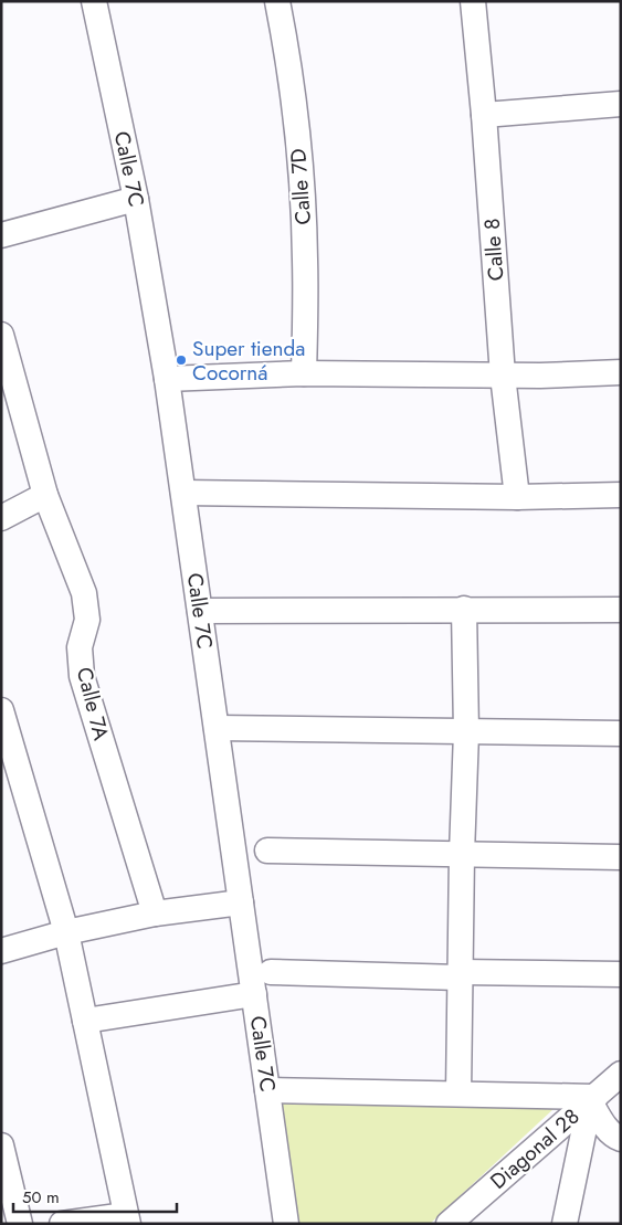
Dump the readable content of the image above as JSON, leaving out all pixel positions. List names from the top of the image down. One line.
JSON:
{"streets":{"street":["Calle 7C","Calle 7D","Calle 8","Calle 7A","Diagonal 28"]},"places":["Super tienda Cocorná"],"scale_bar":"50 m"}
